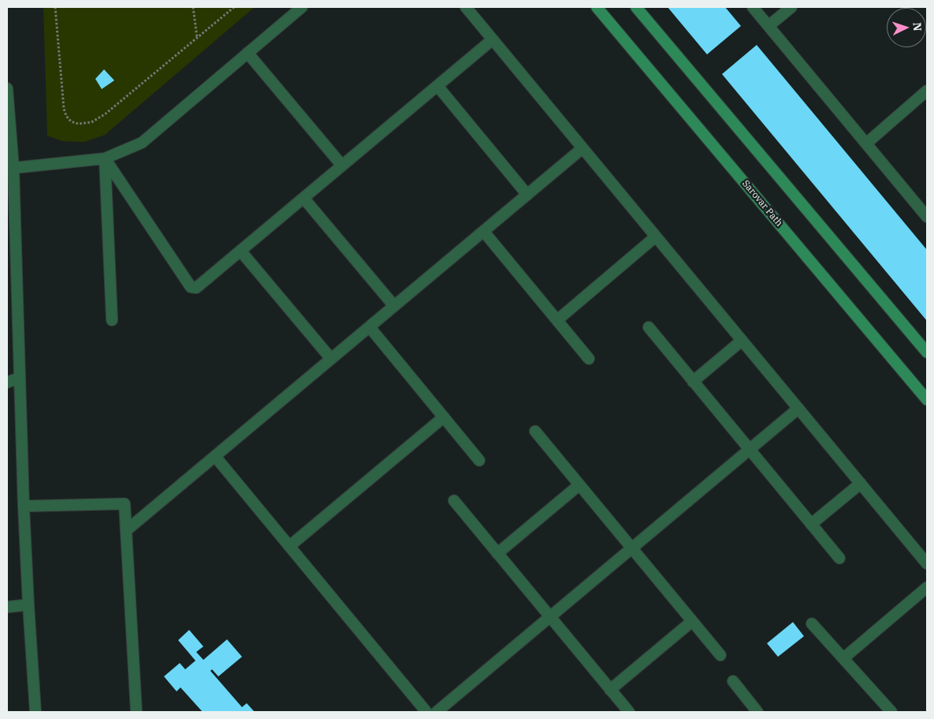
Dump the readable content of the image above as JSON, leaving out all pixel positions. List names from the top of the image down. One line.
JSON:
{"streets":{"main road":["Sarovar Path"]},"north":"right"}
